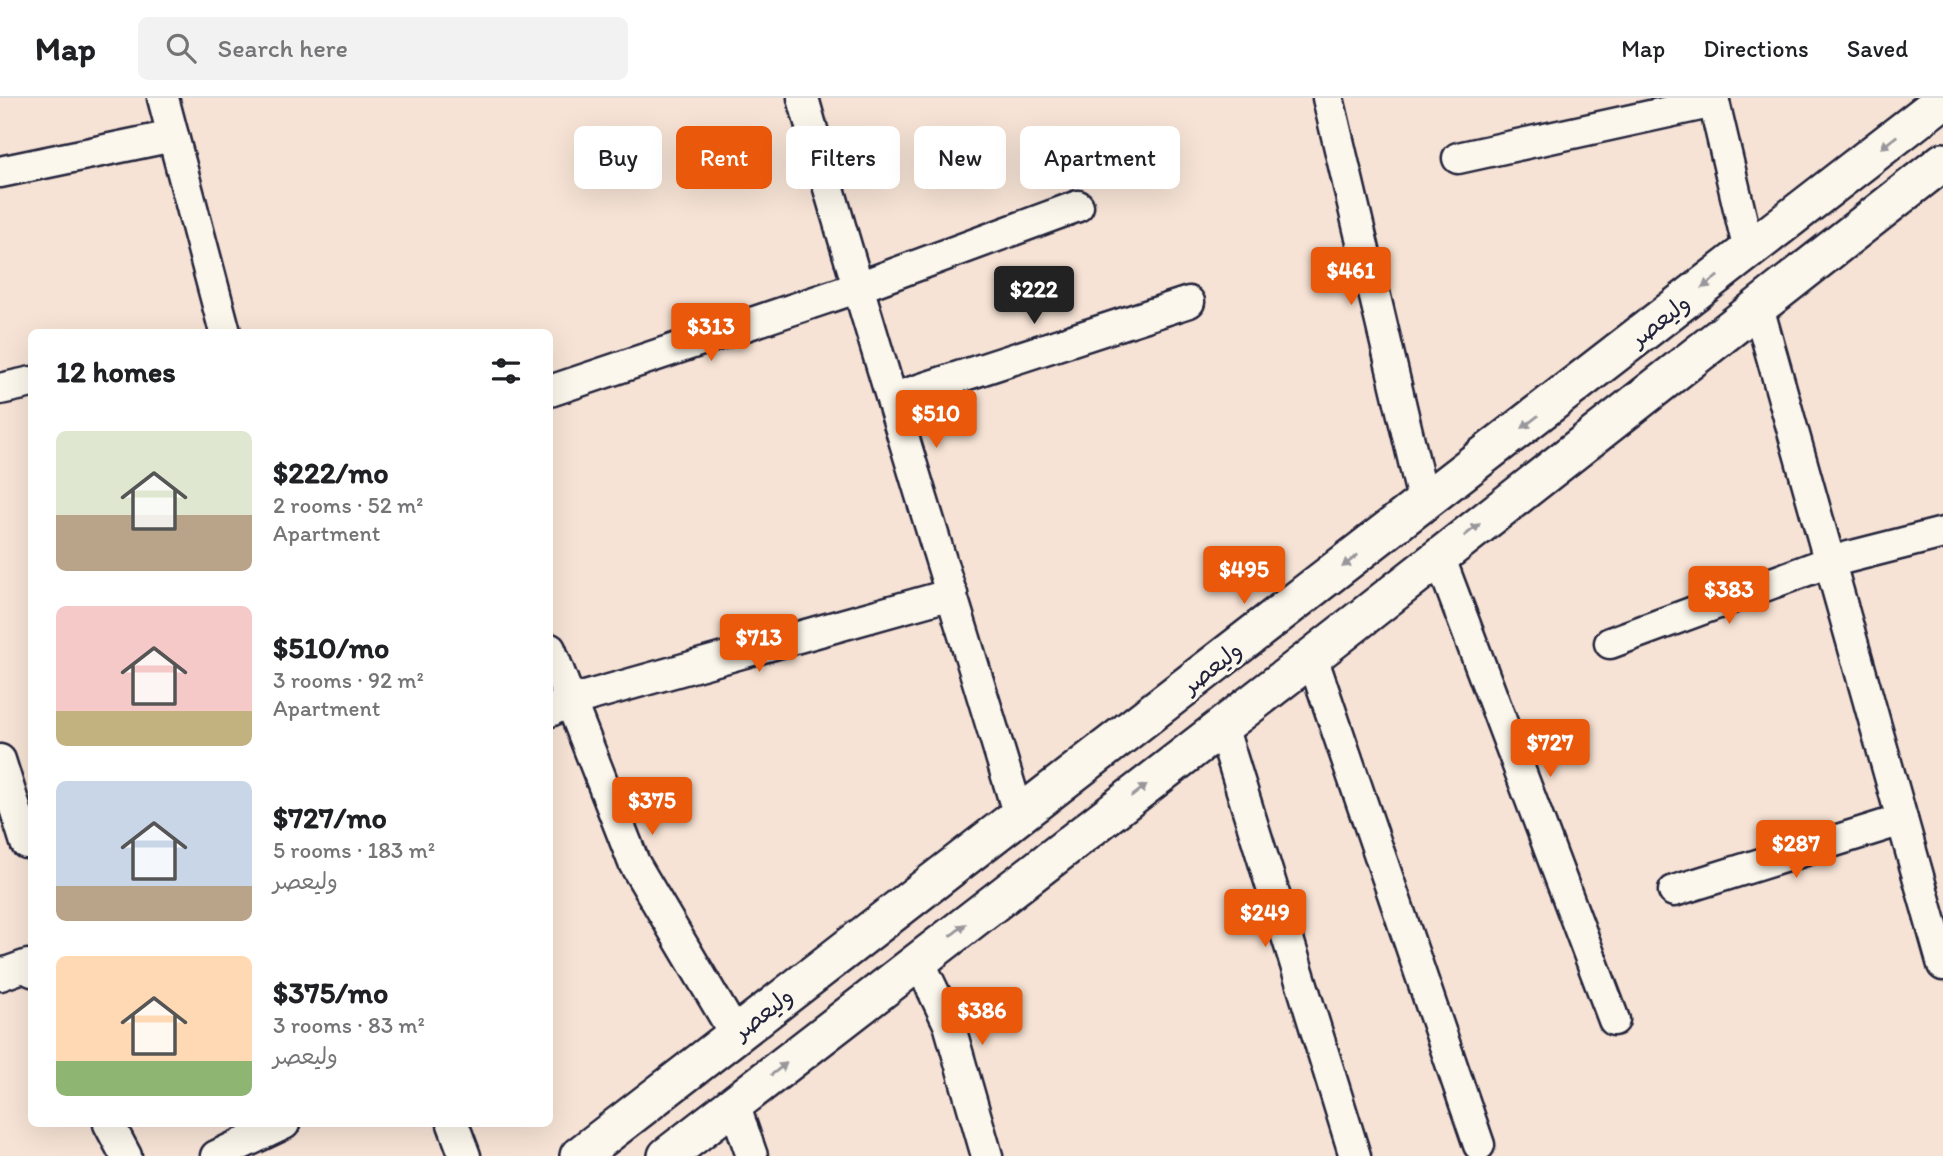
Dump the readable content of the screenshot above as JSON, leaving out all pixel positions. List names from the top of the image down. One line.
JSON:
{"streets":{"street":["ولیعصر"]},"page":{"header":"Map","search":"Search here","nav":["Map","Directions","Saved"],"chip":["Buy","Rent","Filters","New","Apartment"],"price":["$461","$222","$313","$510","$495","$383","$713","$727","$375","$287","$249","$386"],"heading":"12 homes","list":[{"name":"$222/mo","note":"2 rooms · 52 m² · Apartment"},{"name":"$510/mo","note":"3 rooms · 92 m² · Apartment"},{"name":"$727/mo","note":"5 rooms · 183 m² · ولیعصر"},{"name":"$375/mo","note":"3 rooms · 83 m² · ولیعصر"}]}}
